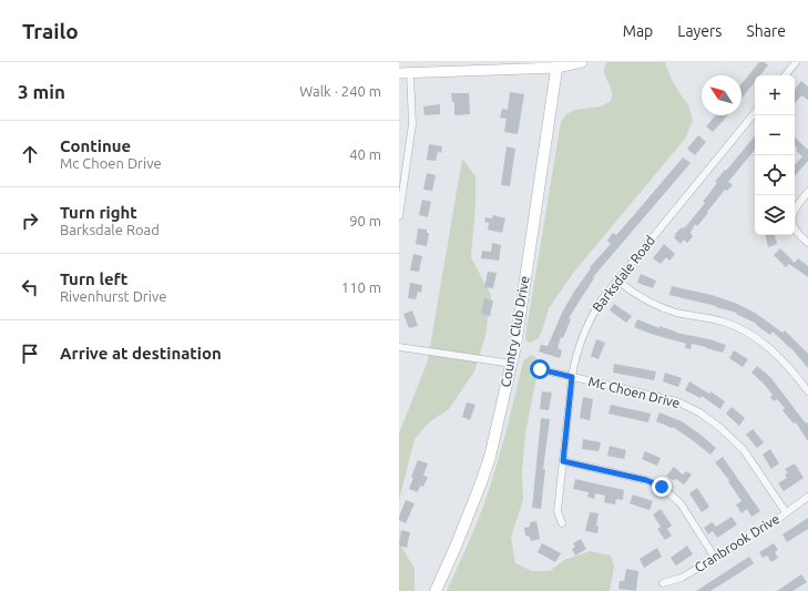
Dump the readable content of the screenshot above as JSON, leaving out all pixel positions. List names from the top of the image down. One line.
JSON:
{"streets":{"main road":["Country Club Drive"],"street":["Barksdale Road","Mc Choen Drive","Cranbrook Drive"]},"crossings":[["Barksdale Road","Mc Choen Drive"],["Mc Choen Drive","Cranbrook Drive"]],"north":"top left","page":{"header":"Trailo","nav":["Map","Layers","Share"],"heading":["3 min","Walk · 240 m"],"map_buttons":["+","−"],"list":[["Continue","Mc Choen Drive","40 m"],["Turn right","Barksdale Road","90 m"],["Turn left","Rivenhurst Drive","110 m"],"Arrive at destination"]}}
